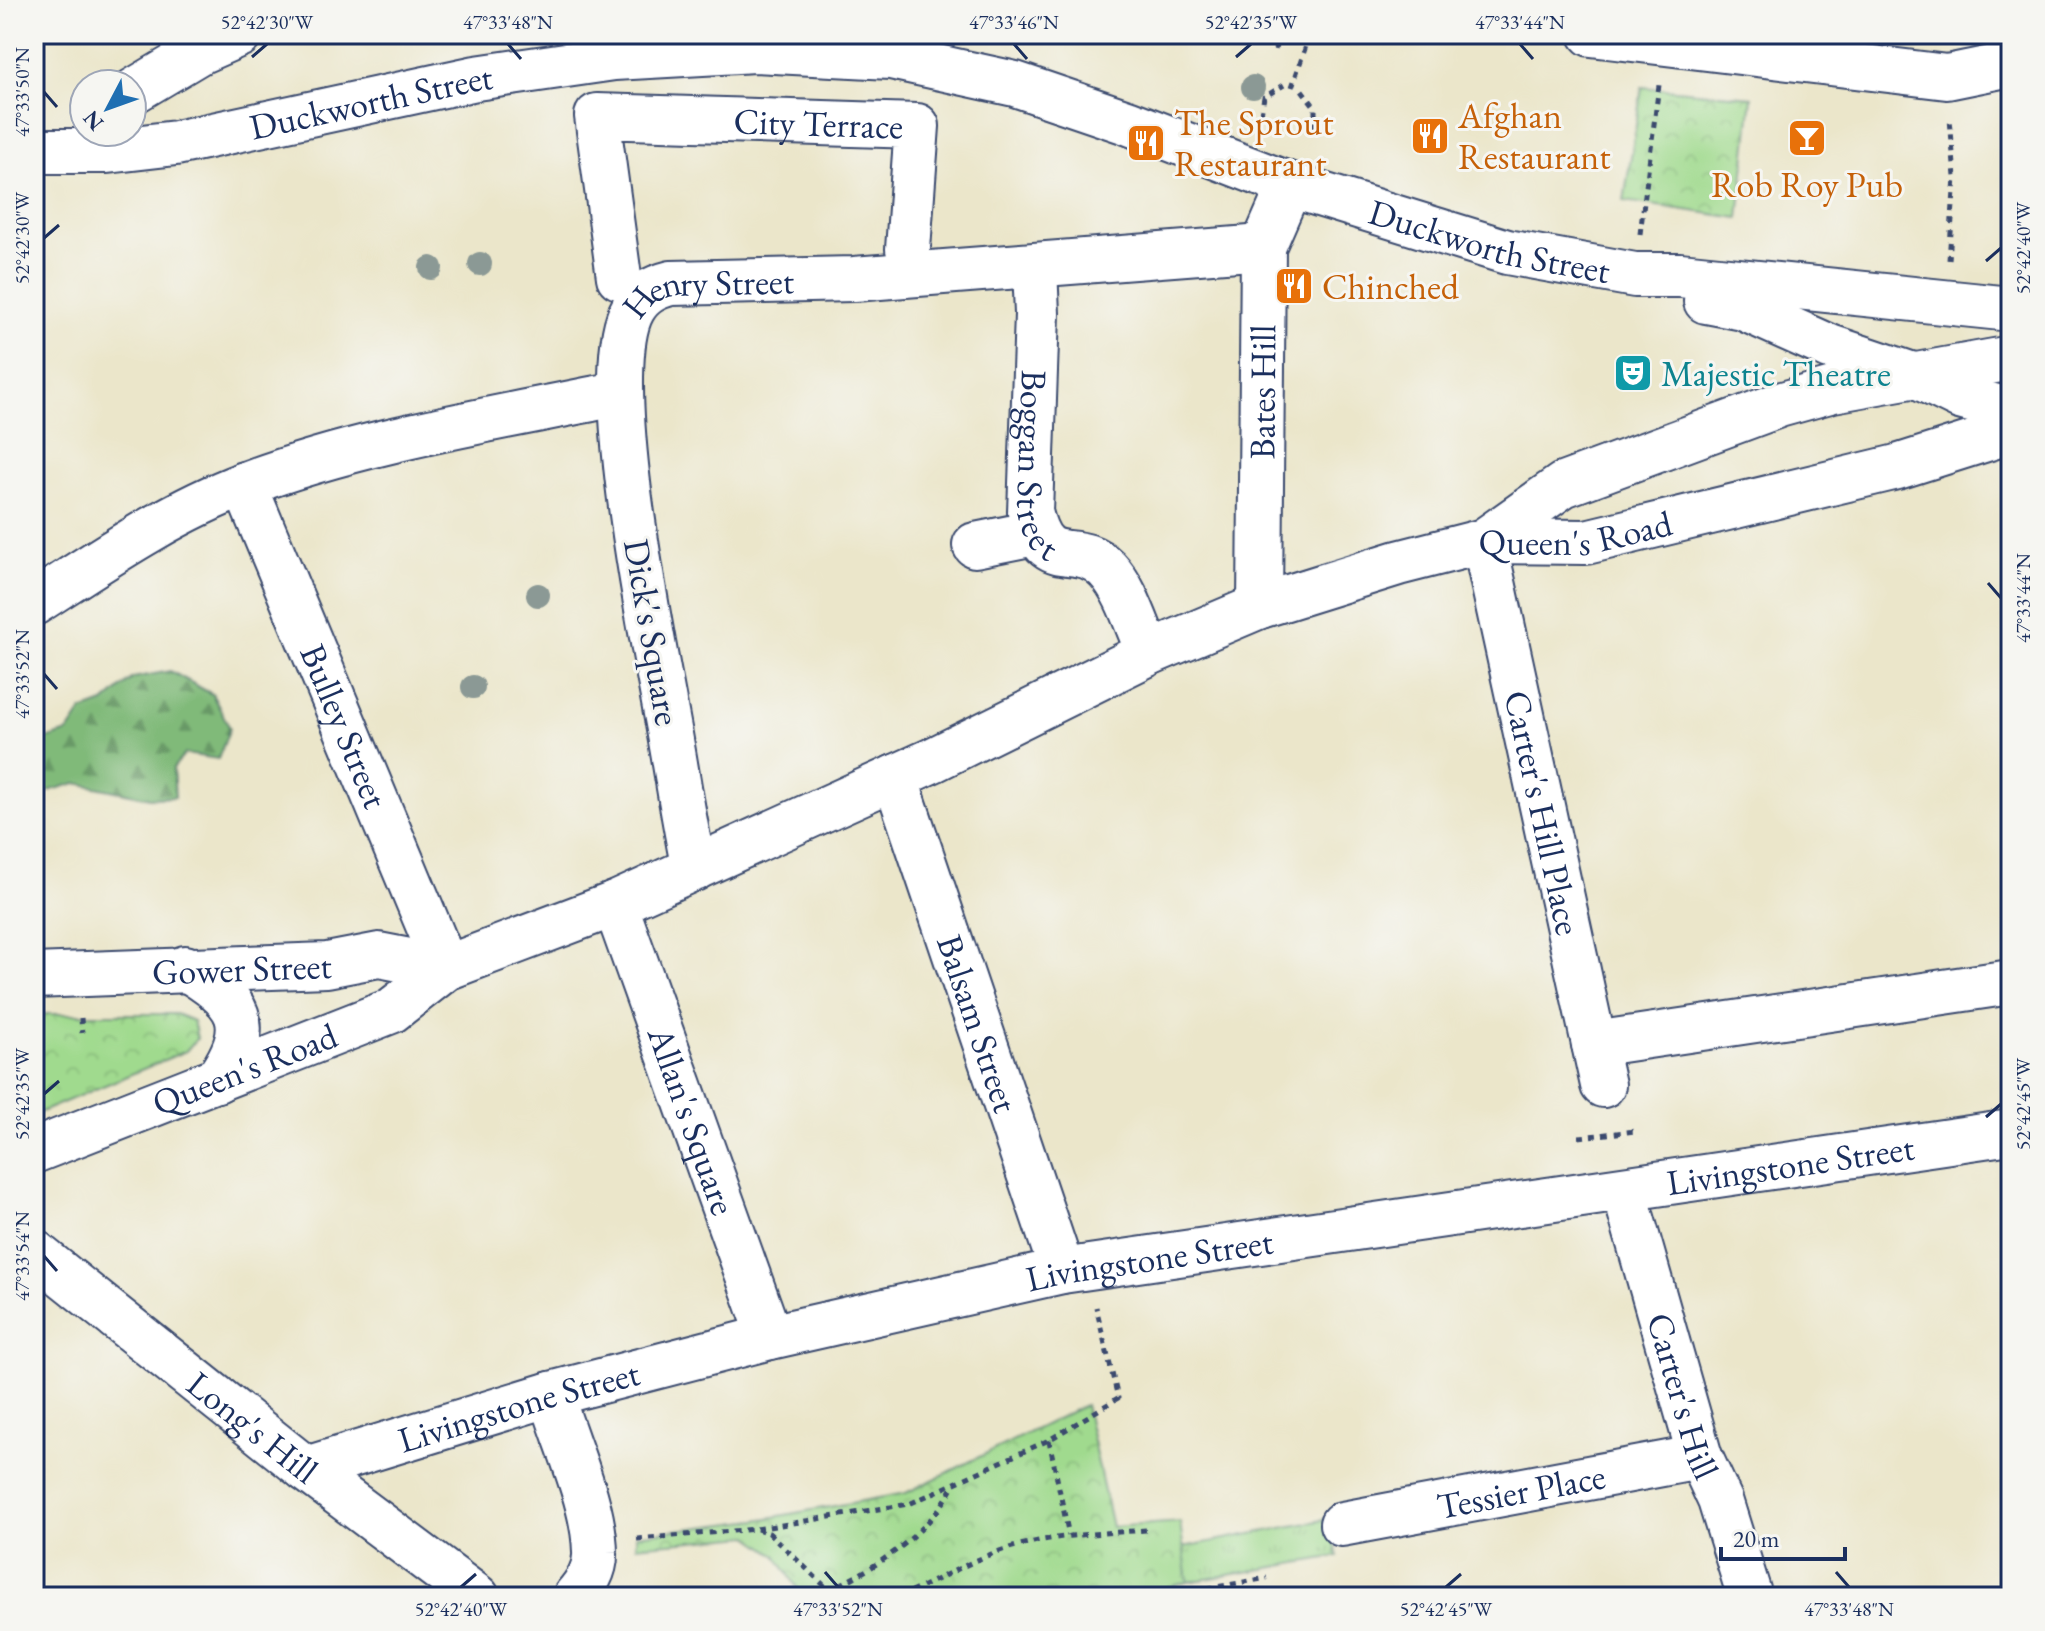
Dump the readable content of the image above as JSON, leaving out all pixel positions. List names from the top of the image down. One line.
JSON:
{"streets":{"street":["Duckworth Street","City Terrace","Henry Street","Bates Hill","Boggan Street","Queen's Road","Dick's Square","Bulley Street","Carter's Hill Place","Gower Street","Balsam Street","Allan's Square","Livingstone Street","Carter's Hill","Long's Hill","Tessier Place"]},"crossings":[["Duckworth Street","Bates Hill"],["Duckworth Street","Queen's Road"],["Henry Street","Bates Hill"],["Henry Street","Boggan Street"],["Henry Street","Dick's Square"],["Henry Street","Bulley Street"],["Queen's Road","Bulley Street"],["Queen's Road","Carter's Hill Place"],["Queen's Road","Gower Street"],["Bulley Street","Gower Street"],["Balsam Street","Livingstone Street"],["Allan's Square","Livingstone Street"],["Livingstone Street","Carter's Hill"],["Livingstone Street","Long's Hill"],["Carter's Hill","Tessier Place"]],"places":{"restaurant":["Afghan Restaurant","The Sprout Restaurant","Chinched"],"bar":["Rob Roy Pub"],"theatre":["Majestic Theatre"]},"scale_bar":"20 m","north":"bottom left","coordinates":["52°42'30\"W","47°33'48\"N","47°33'46\"N","52°42'35\"W","47°33'44\"N","47°33'50\"N","52°42'40\"W","47°33'52\"N","52°42'45\"W","47°33'54\"N"]}
